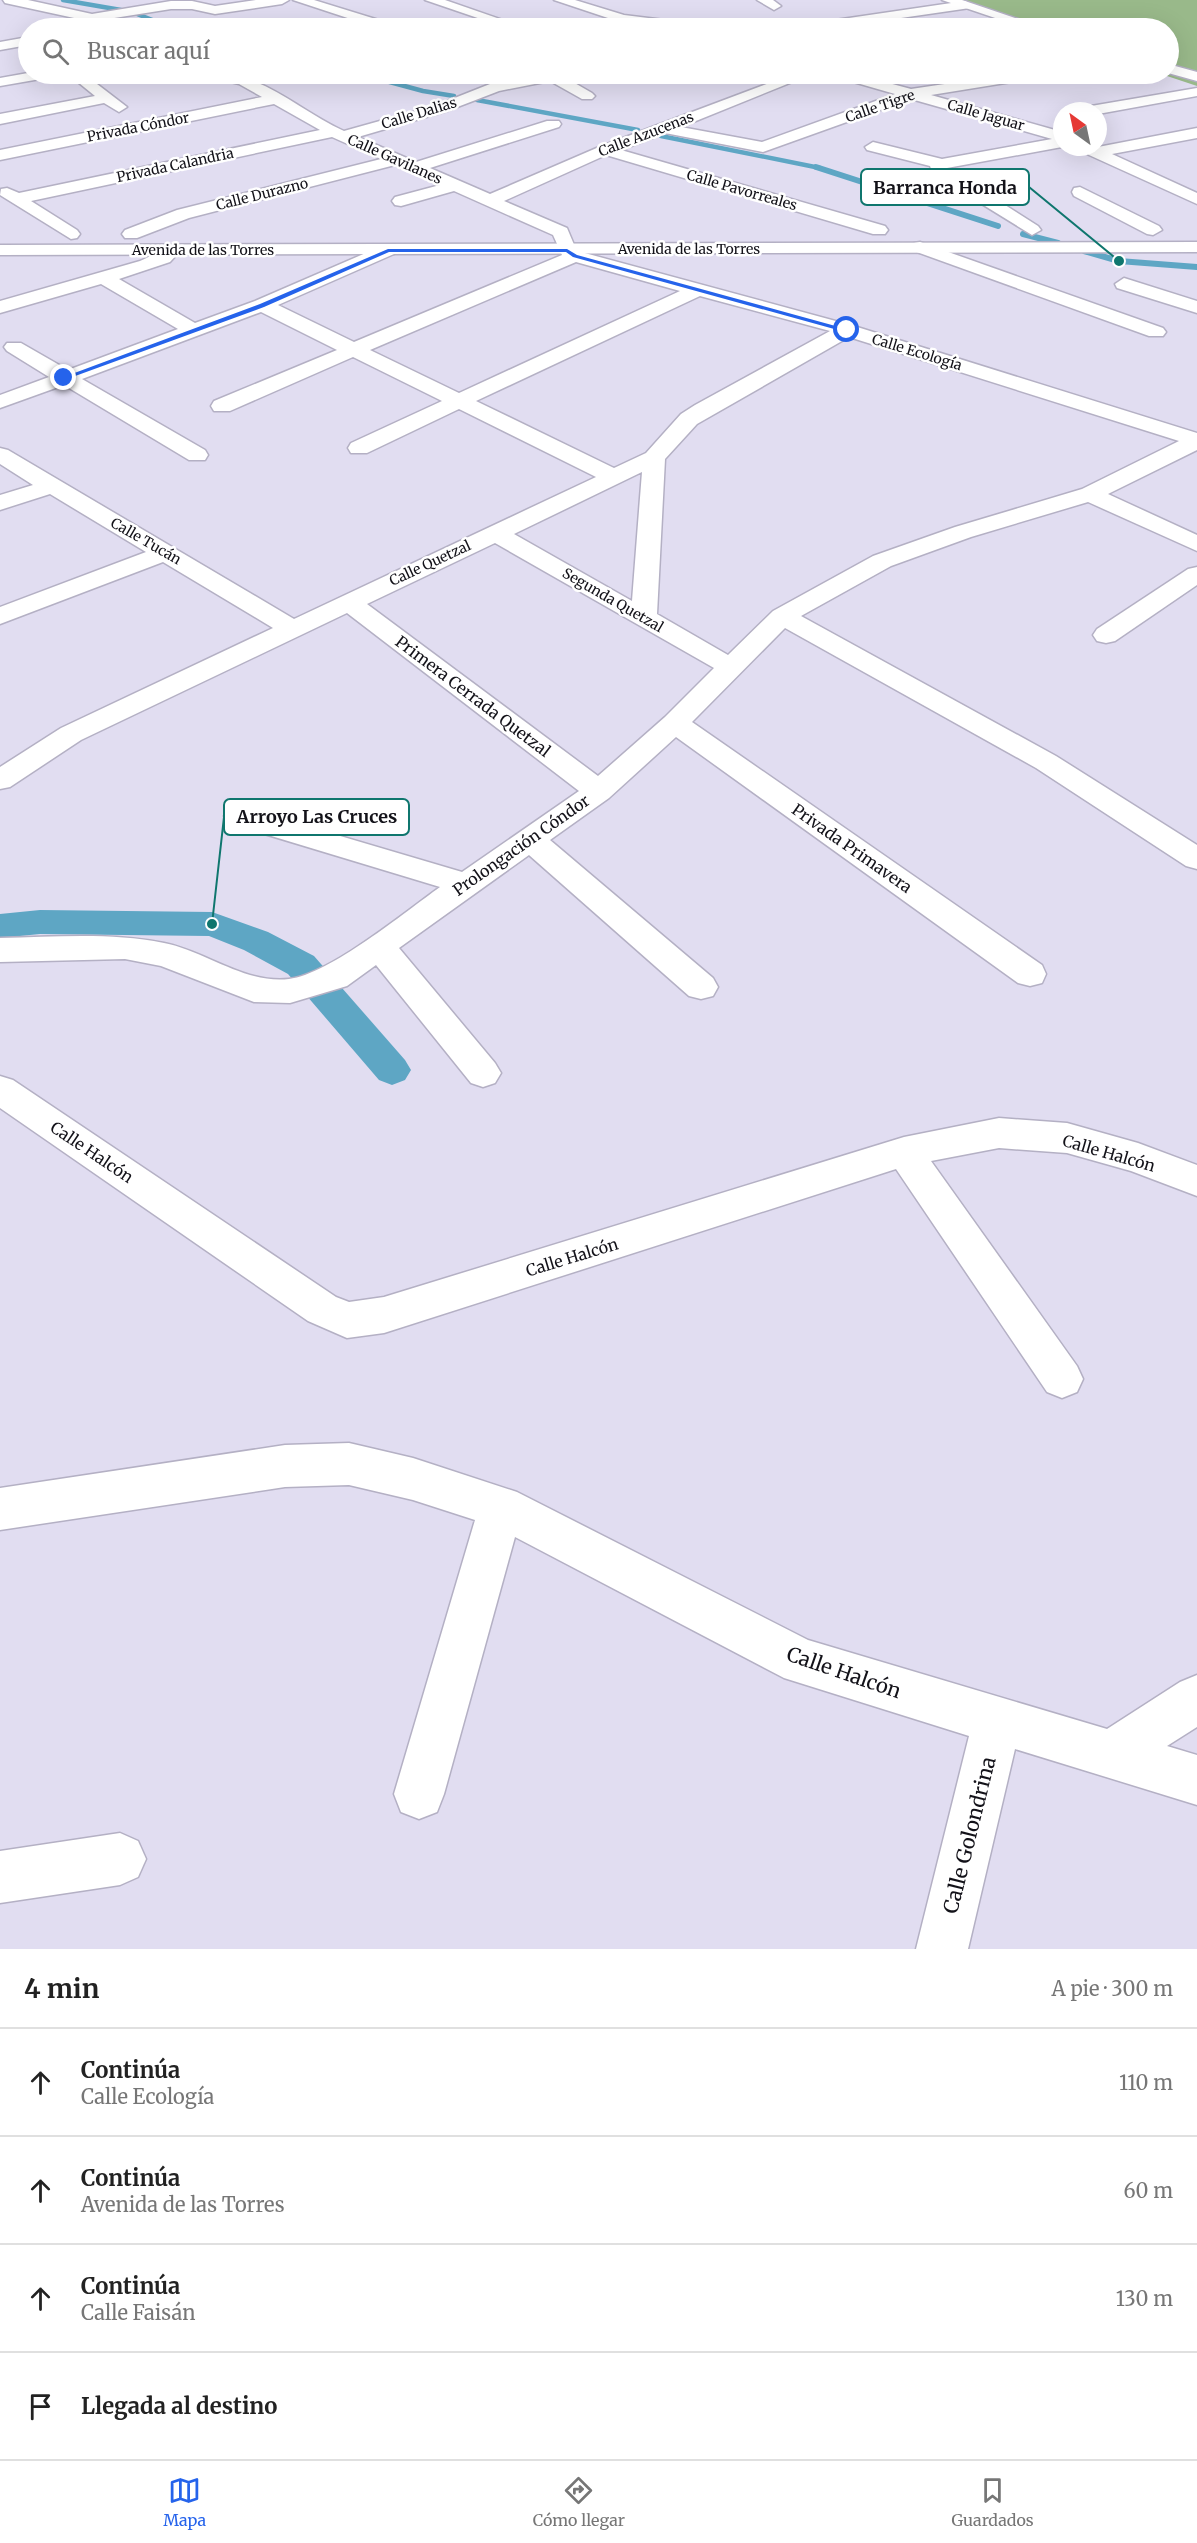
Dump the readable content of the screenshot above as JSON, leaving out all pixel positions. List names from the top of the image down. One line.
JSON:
{"streets":{"street":["Calle Tigre","Calle Dalias","Calle Jaguar","Privada Cóndor","Calle Azucenas","Calle Gavilanes","Privada Calandria","Calle Pavorreales","Calle Durazno","Avenida de las Torres","Calle Ecología","Calle Tucán","Calle Quetzal","Segunda Quetzal","Primera Cerrada Quetzal","Prolongación Cóndor","Privada Primavera","Calle Halcón","Calle Golondrina"]},"crossings":[["Calle Tigre","Calle Jaguar"],["Calle Tigre","Calle Azucenas"],["Calle Dalias","Calle Gavilanes"],["Calle Dalias","Privada Calandria"],["Privada Cóndor","Calle Gavilanes"],["Calle Azucenas","Calle Gavilanes"],["Calle Azucenas","Calle Pavorreales"],["Calle Gavilanes","Privada Calandria"],["Calle Gavilanes","Calle Durazno"],["Calle Gavilanes","Avenida de las Torres"],["Calle Gavilanes","Calle Ecología"],["Calle Pavorreales","Avenida de las Torres"],["Calle Durazno","Avenida de las Torres"],["Avenida de las Torres","Calle Ecología"],["Calle Ecología","Calle Quetzal"],["Calle Ecología","Prolongación Cóndor"],["Calle Tucán","Calle Quetzal"],["Calle Quetzal","Segunda Quetzal"],["Calle Quetzal","Primera Cerrada Quetzal"],["Segunda Quetzal","Prolongación Cóndor"],["Primera Cerrada Quetzal","Prolongación Cóndor"],["Prolongación Cóndor","Privada Primavera"],["Calle Halcón","Calle Golondrina"]],"places":["Barranca Honda","Arroyo Las Cruces"],"north":"top left","page":{"search":"Buscar aquí","heading":["4 min","A pie · 300 m"],"list":[["Continúa","Calle Ecología","110 m"],["Continúa","Avenida de las Torres","60 m"],["Continúa","Calle Faisán","130 m"],"Llegada al destino"],"nav":["Mapa","Cómo llegar","Guardados"]}}
